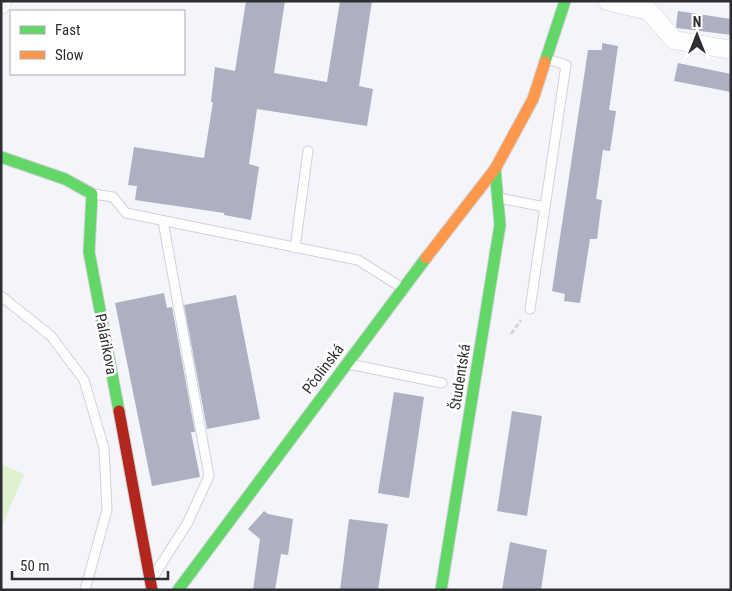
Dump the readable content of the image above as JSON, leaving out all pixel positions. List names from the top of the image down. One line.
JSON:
{"streets":{"street":["Palárikova","Pčolinská","Študentská"]},"crossings":[["Pčolinská","Študentská"]],"legend":["Fast","Slow"],"scale_bar":"50 m","north":"top"}
